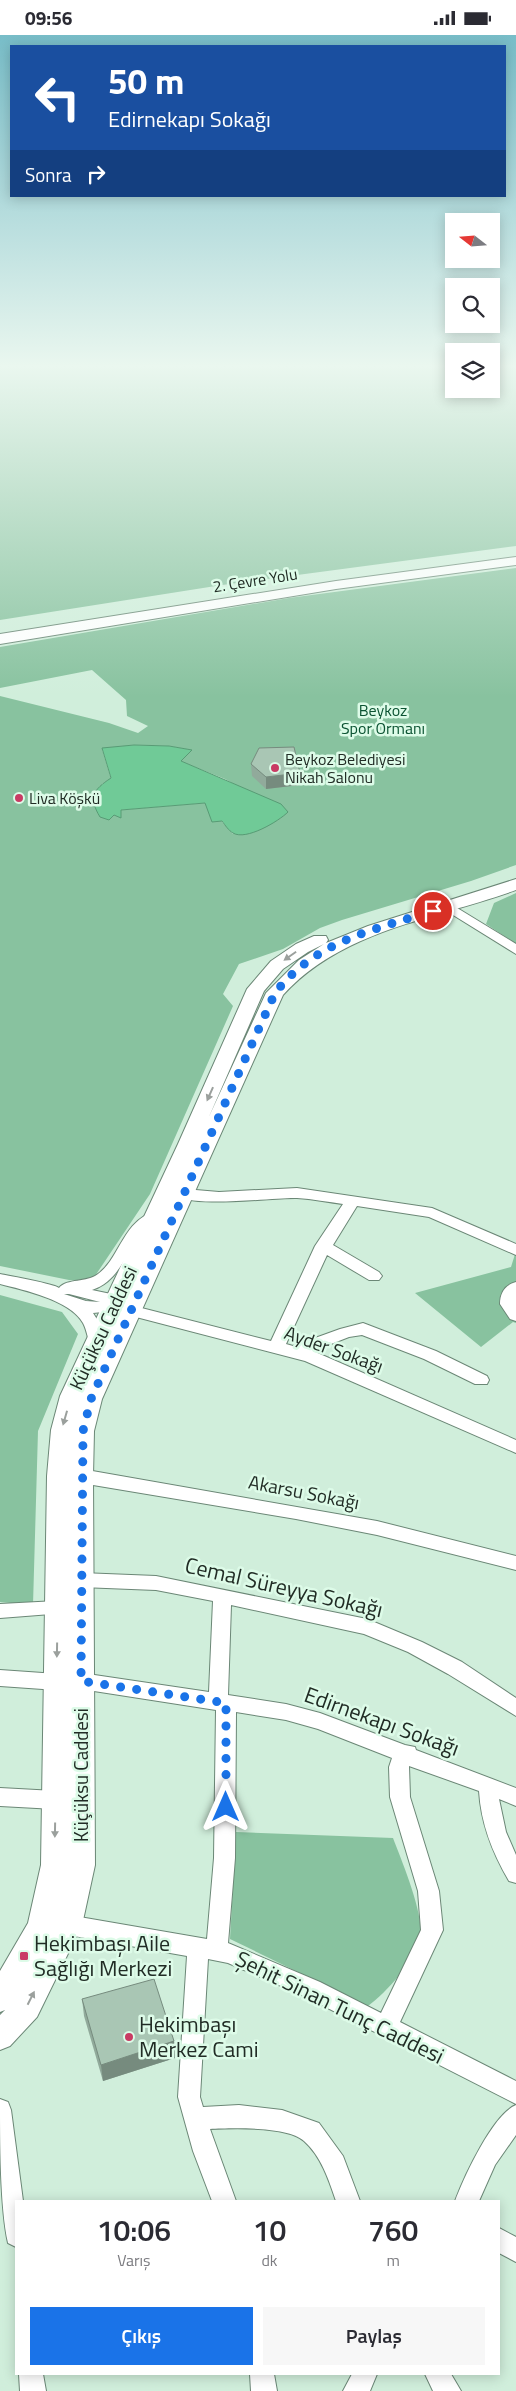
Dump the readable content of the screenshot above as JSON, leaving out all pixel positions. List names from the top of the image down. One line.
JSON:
{"streets":{"highway":["2. Çevre Yolu"],"main road":["Küçüksu Caddesi"],"street":["Ayder Sokağı","Akarsu Sokağı","Cemal Süreyya Sokağı","Edirnekapı Sokağı","Şehit Sinan Tunç Caddesi"]},"crossings":[["Küçüksu Caddesi","Ayder Sokağı"],["Küçüksu Caddesi","Akarsu Sokağı"],["Küçüksu Caddesi","Cemal Süreyya Sokağı"],["Küçüksu Caddesi","Edirnekapı Sokağı"],["Küçüksu Caddesi","Şehit Sinan Tunç Caddesi"]],"parks":["Beykoz Spor Ormanı"],"places":{"other":["Beykoz Belediyesi Nikah Salonu","Liva Köşkü","Hekimbaşı Merkez Cami"],"transit":["Hekimbaşı Aile Sağlığı Merkezi"]},"north":"left","page":{"status":"09:56","turn":["50 m","Edirnekapı Sokağı"],"then":"Sonra","eta":["10:06","Varış","10","dk","760","m"],"buttons":["Çıkış","Paylaş"]}}
